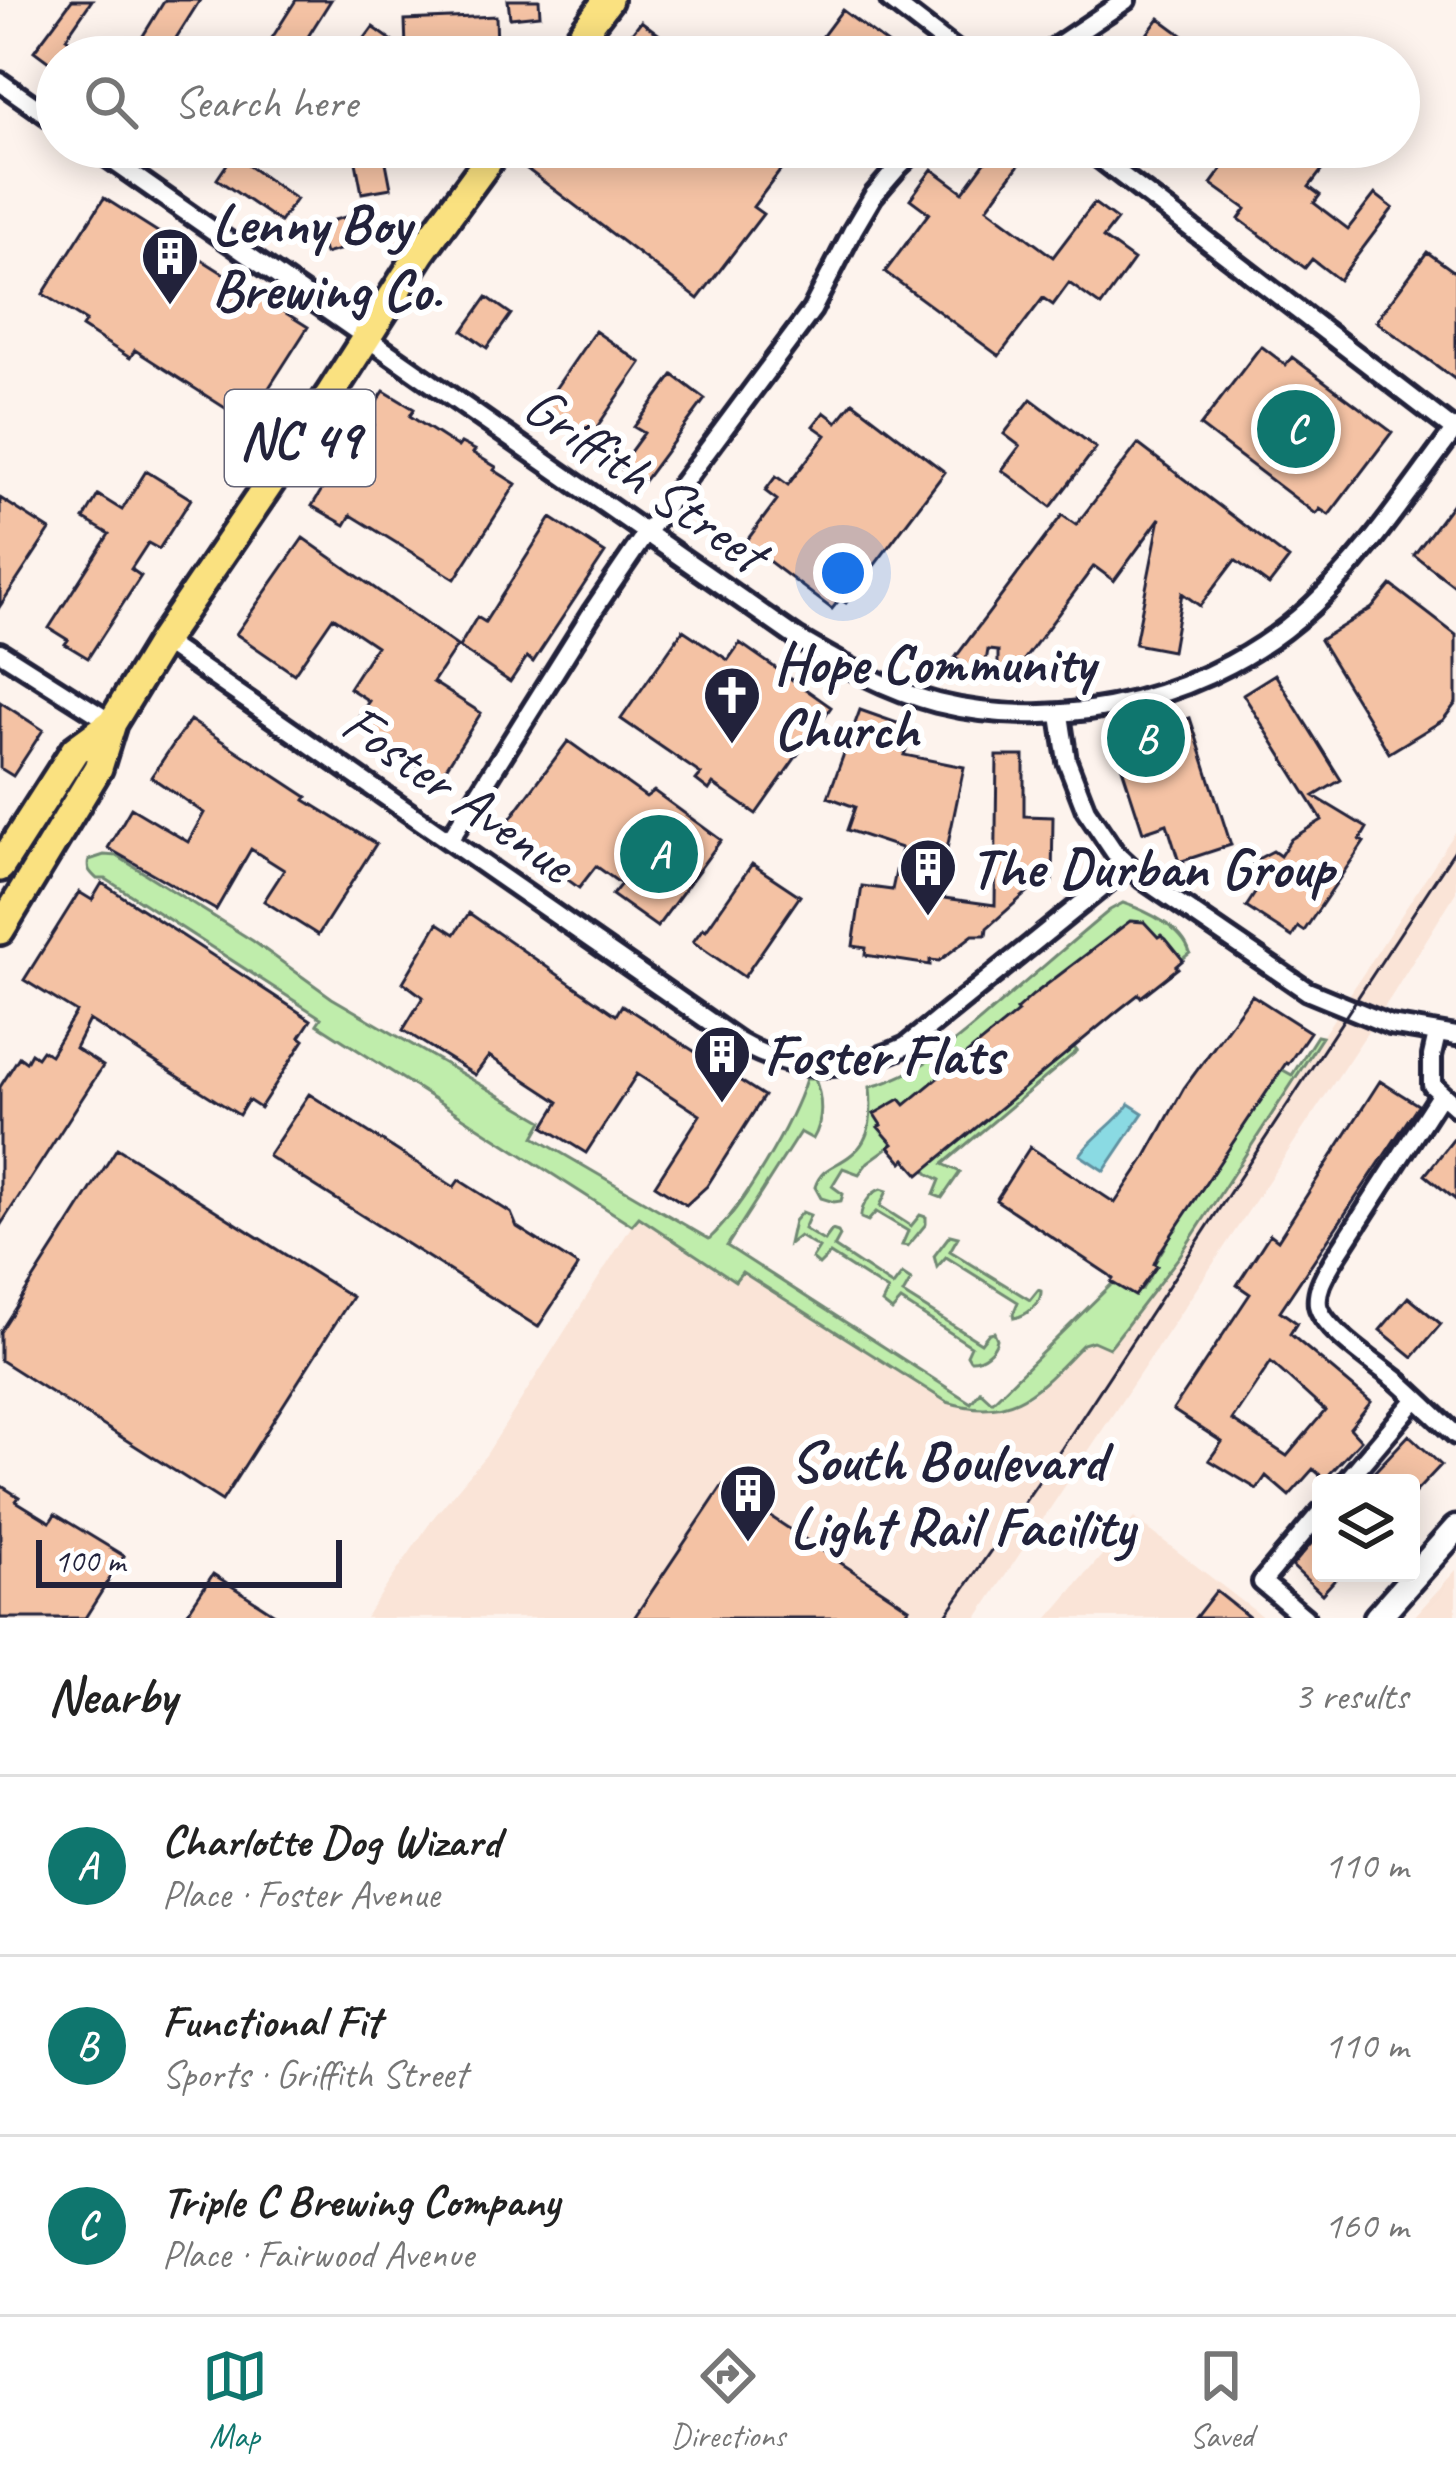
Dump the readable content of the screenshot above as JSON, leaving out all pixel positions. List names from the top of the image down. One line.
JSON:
{"streets":{"main road":["NC 49"],"street":["Griffith Street","Foster Avenue"]},"crossings":[["NC 49","Griffith Street"],["NC 49","Foster Avenue"]],"places":{"building":["Lenny Boy Brewing Co.","The Durban Group","Foster Flats","South Boulevard Light Rail Facility"],"church":["Hope Community Church"]},"scale_bar":"100 m","page":{"search":"Search here","pins":["C","B","A"],"scale":"100 m","heading":["Nearby","3 results"],"list":[{"mark":"A","name":"Charlotte Dog Wizard","note":"Place · Foster Avenue","value":"110 m"},{"mark":"B","name":"Functional Fit","note":"Sports · Griffith Street","value":"110 m"},{"mark":"C","name":"Triple C Brewing Company","note":"Place · Fairwood Avenue","value":"160 m"}],"nav":["Map","Directions","Saved"]}}
